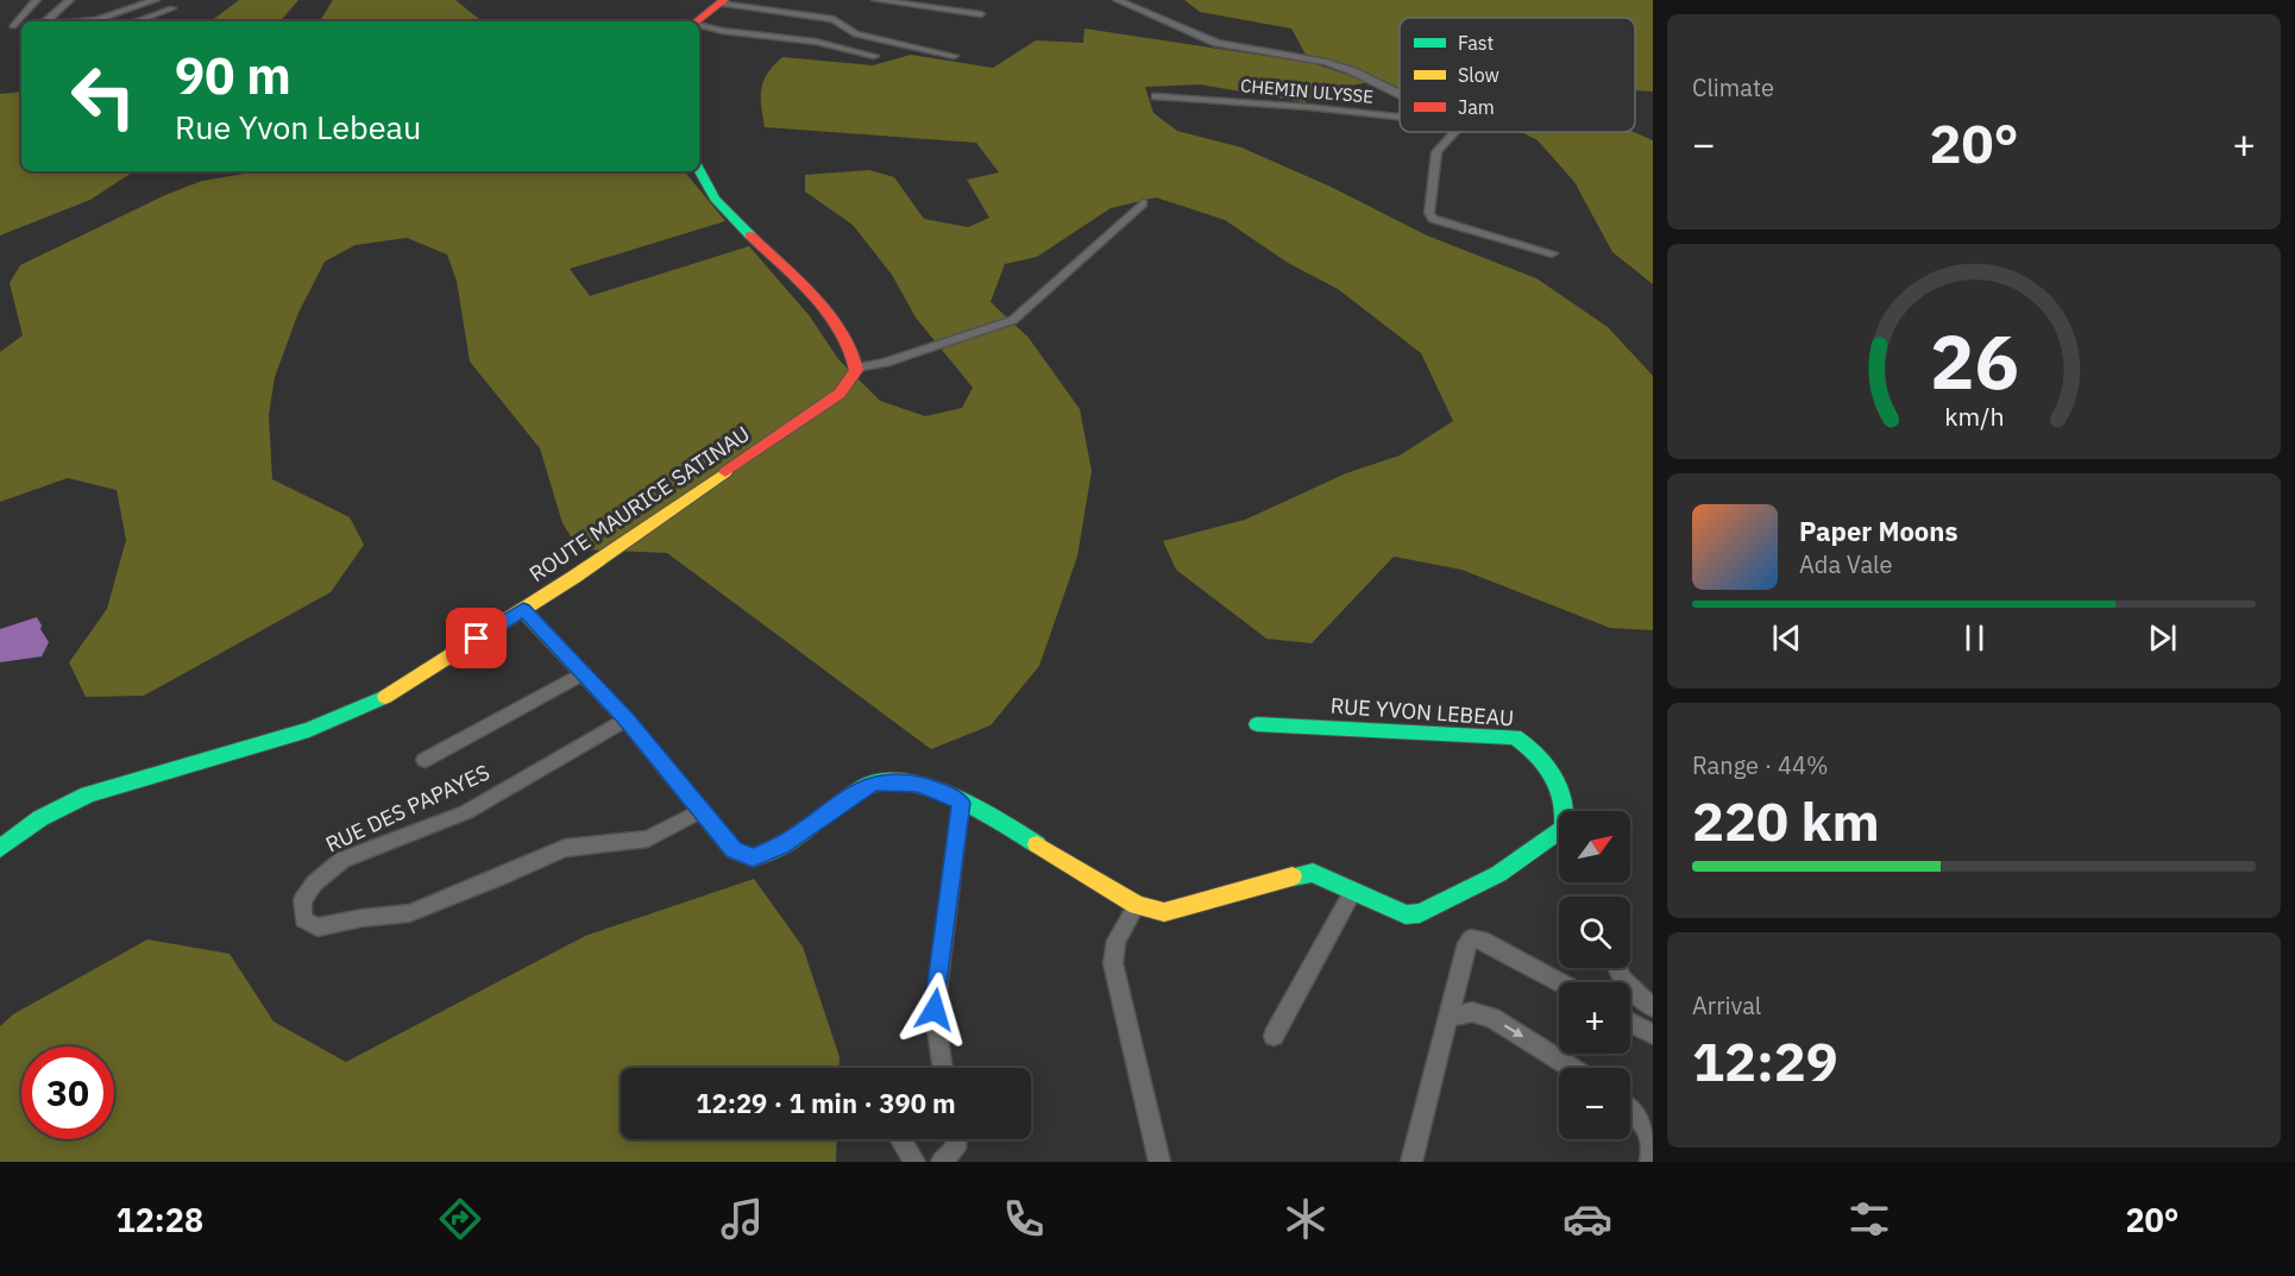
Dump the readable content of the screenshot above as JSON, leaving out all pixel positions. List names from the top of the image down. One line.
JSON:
{"streets":{"main road":["ROUTE MAURICE SATINAU","RUE YVON LEBEAU"],"street":["CHEMIN ULYSSE","RUE DES PAPAYES"]},"crossings":[["ROUTE MAURICE SATINAU","RUE YVON LEBEAU"],["RUE YVON LEBEAU","RUE DES PAPAYES"]],"legend":["Fast","Slow","Jam"],"north":"top right","page":{"tile":["Climate",["Range · 44%","220 km"],["Arrival","12:29"]],"turn":["90 m","Rue Yvon Lebeau"],"heat":["−","20°","+"],"song":["Paper Moons","Ada Vale"],"map_buttons":["+","−"],"limit":"30","trip":"12:29 · 1 min · 390 m","tabs":["12:28","20°"],"gauge":["26","km/h"]}}
